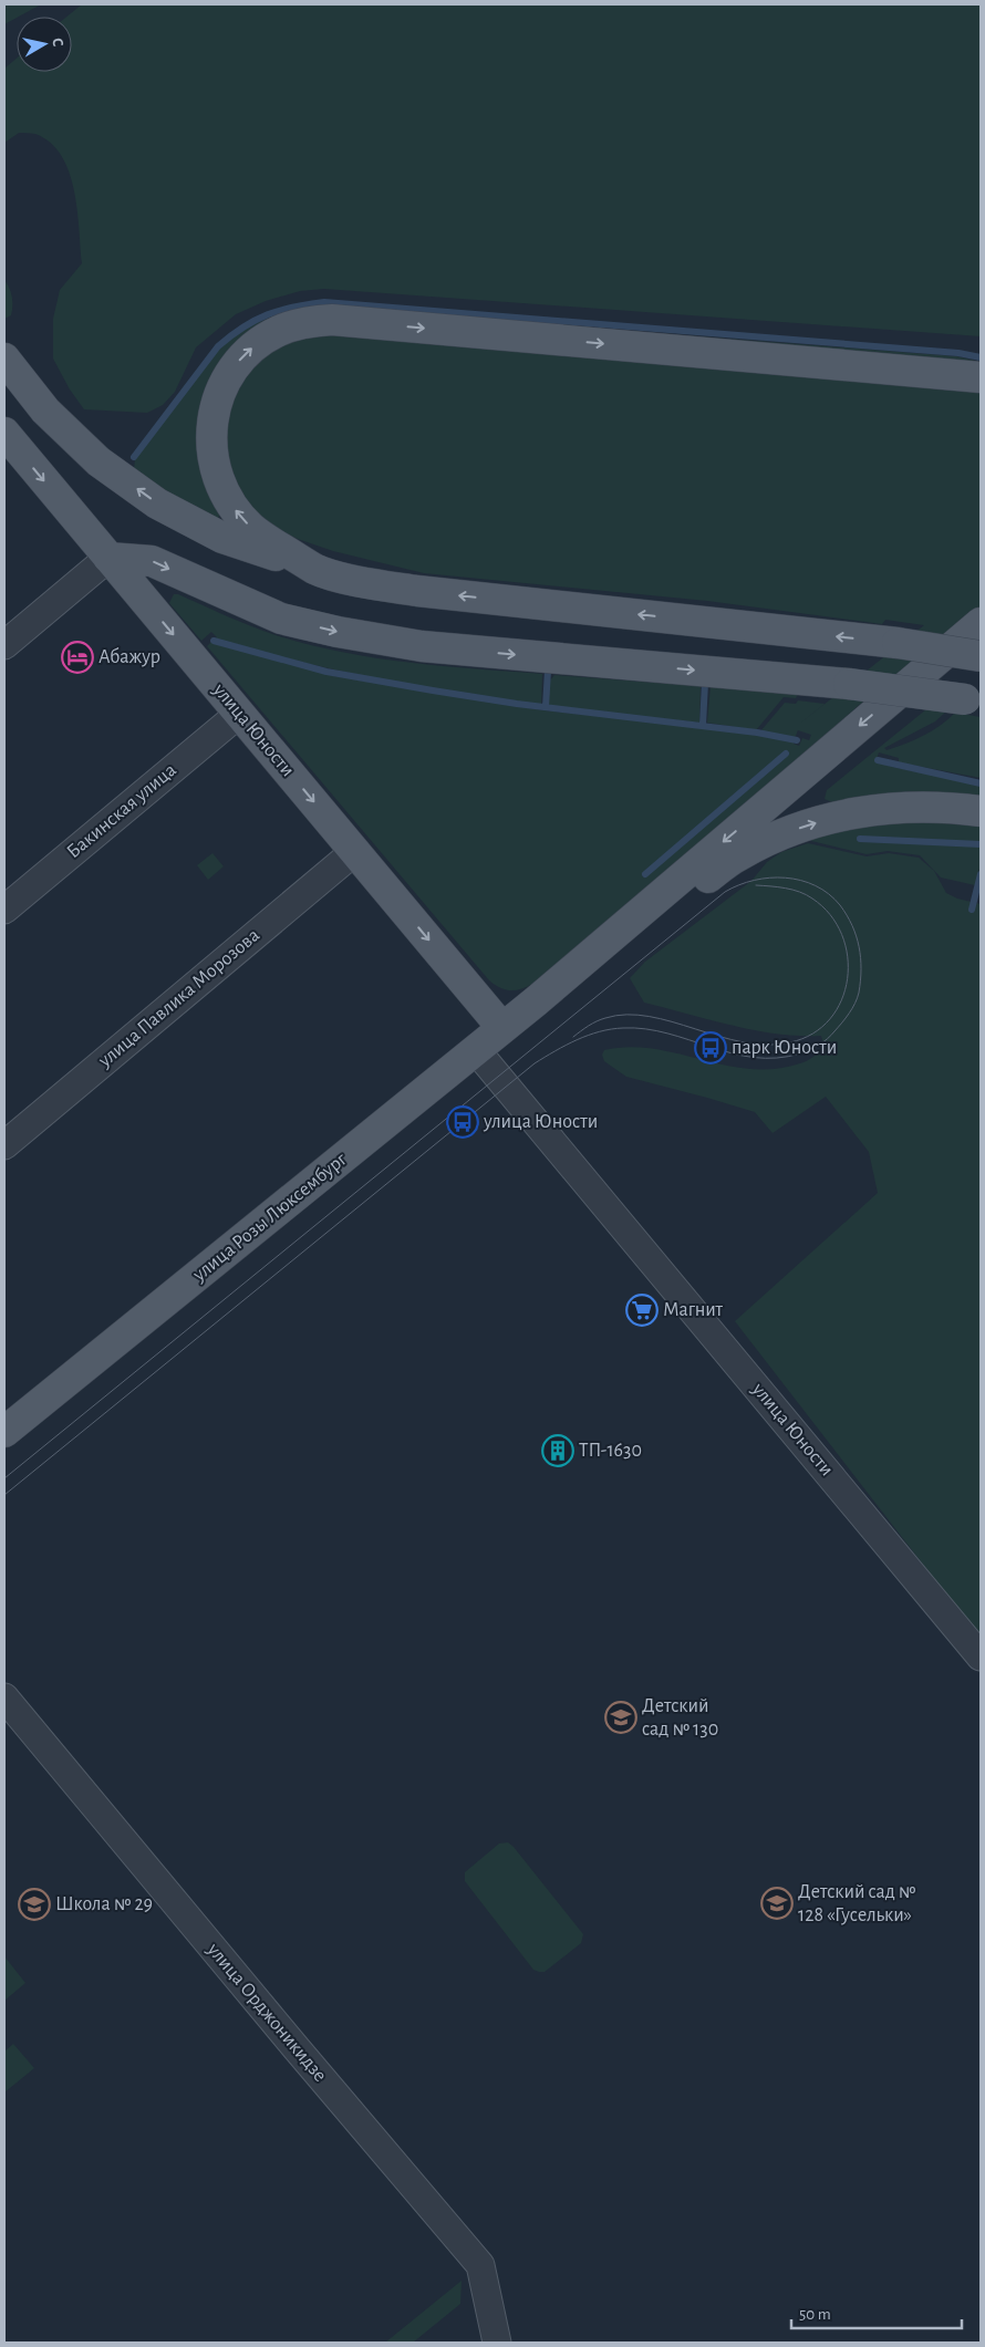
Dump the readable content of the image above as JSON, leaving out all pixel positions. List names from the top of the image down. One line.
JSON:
{"streets":{"main road":["улица Юности","улица Розы Люксембург"],"street":["Бакинская улица","улица Павлика Морозова","улица Орджоникидзе"]},"crossings":[["улица Юности","Бакинская улица"],["улица Юности","улица Павлика Морозова"],["улица Юности","улица Розы Люксембург"]],"places":{"hotel":["Абажур"],"bus stop":["парк Юности","улица Юности"],"supermarket":["Магнит"],"building":["ТП-1630"],"school or university":["Детский сад № 130","Детский сад № 128 «Гусельки»","Школа № 29"]},"scale_bar":"50 m","north":"right"}
